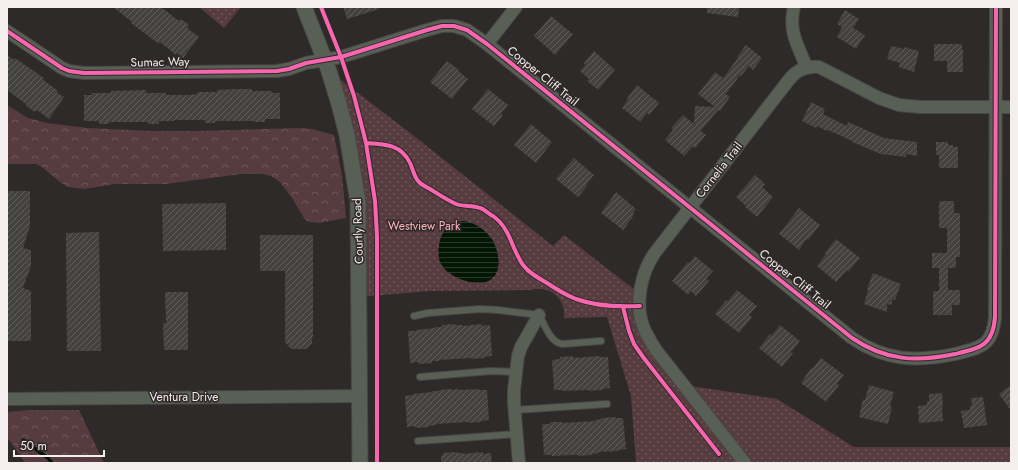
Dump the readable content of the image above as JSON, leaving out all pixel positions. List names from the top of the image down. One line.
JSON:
{"streets":{"street":["Sumac Way","Copper Cliff Trail","Cornelia Trail","Courtly Road","Ventura Drive"]},"crossings":[["Sumac Way","Copper Cliff Trail"],["Sumac Way","Courtly Road"],["Copper Cliff Trail","Cornelia Trail"],["Copper Cliff Trail","Courtly Road"],["Courtly Road","Ventura Drive"]],"parks":["Westview Park"],"scale_bar":"50 m"}
